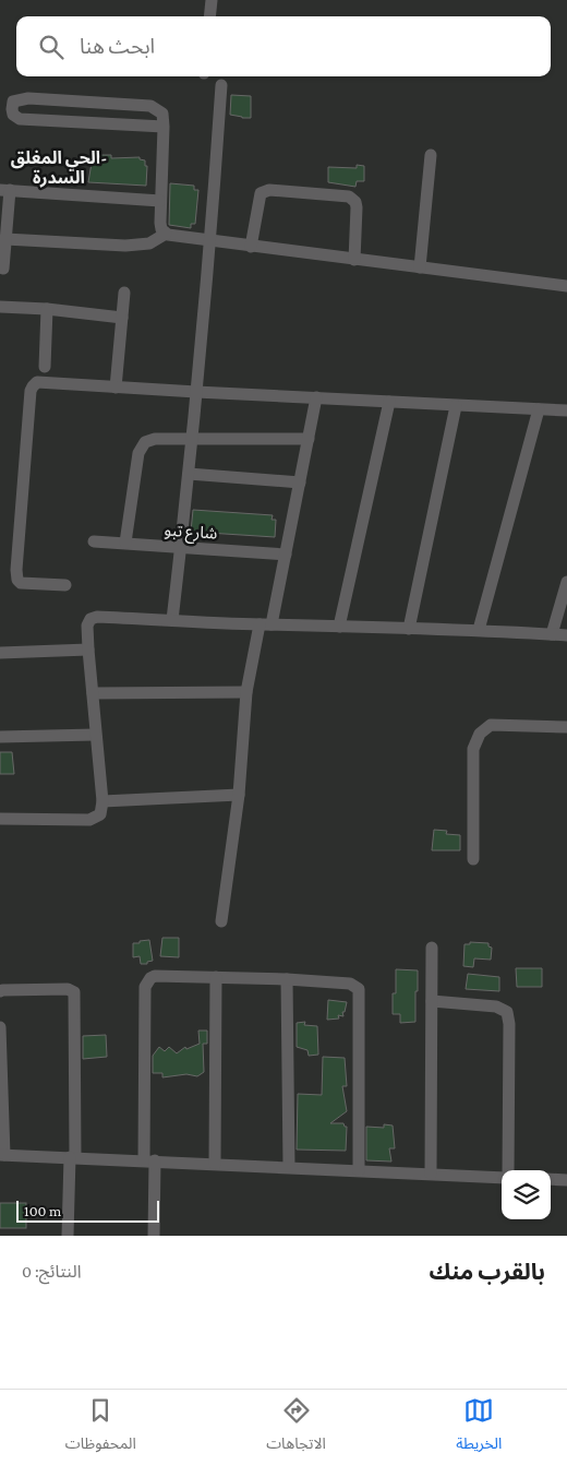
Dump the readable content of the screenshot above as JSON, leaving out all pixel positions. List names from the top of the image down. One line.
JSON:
{"streets":{"street":["شارع تبو"]},"districts":["الحي المغلق- السدرة"],"scale_bar":"100 m","page":{"search":"ابحث هنا","scale":"100 m","heading":["بالقرب منك","النتائج: 0"],"nav":["الخريطة","الاتجاهات","المحفوظات"]}}
